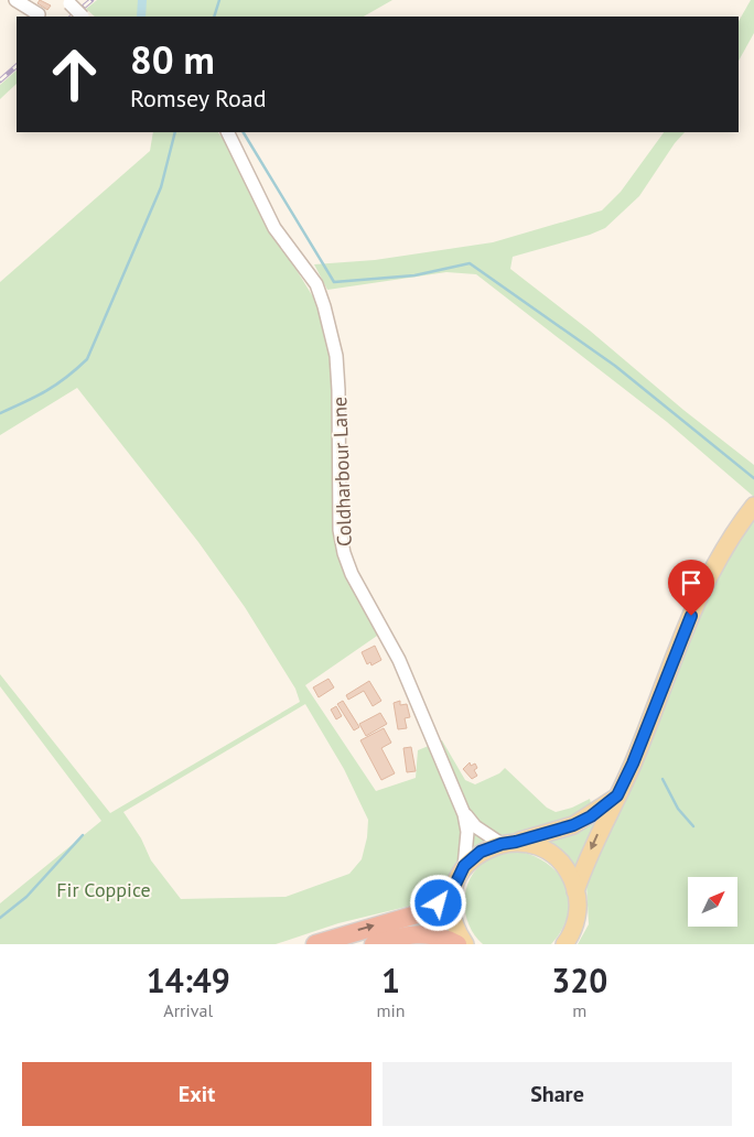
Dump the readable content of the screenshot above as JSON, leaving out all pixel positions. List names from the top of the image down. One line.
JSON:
{"streets":{"street":["Coldharbour Lane"]},"parks":["Fir Coppice"],"north":"top right","page":{"turn":["80 m","Romsey Road"],"eta":["14:49","Arrival","1","min","320","m"],"buttons":["Exit","Share"]}}
